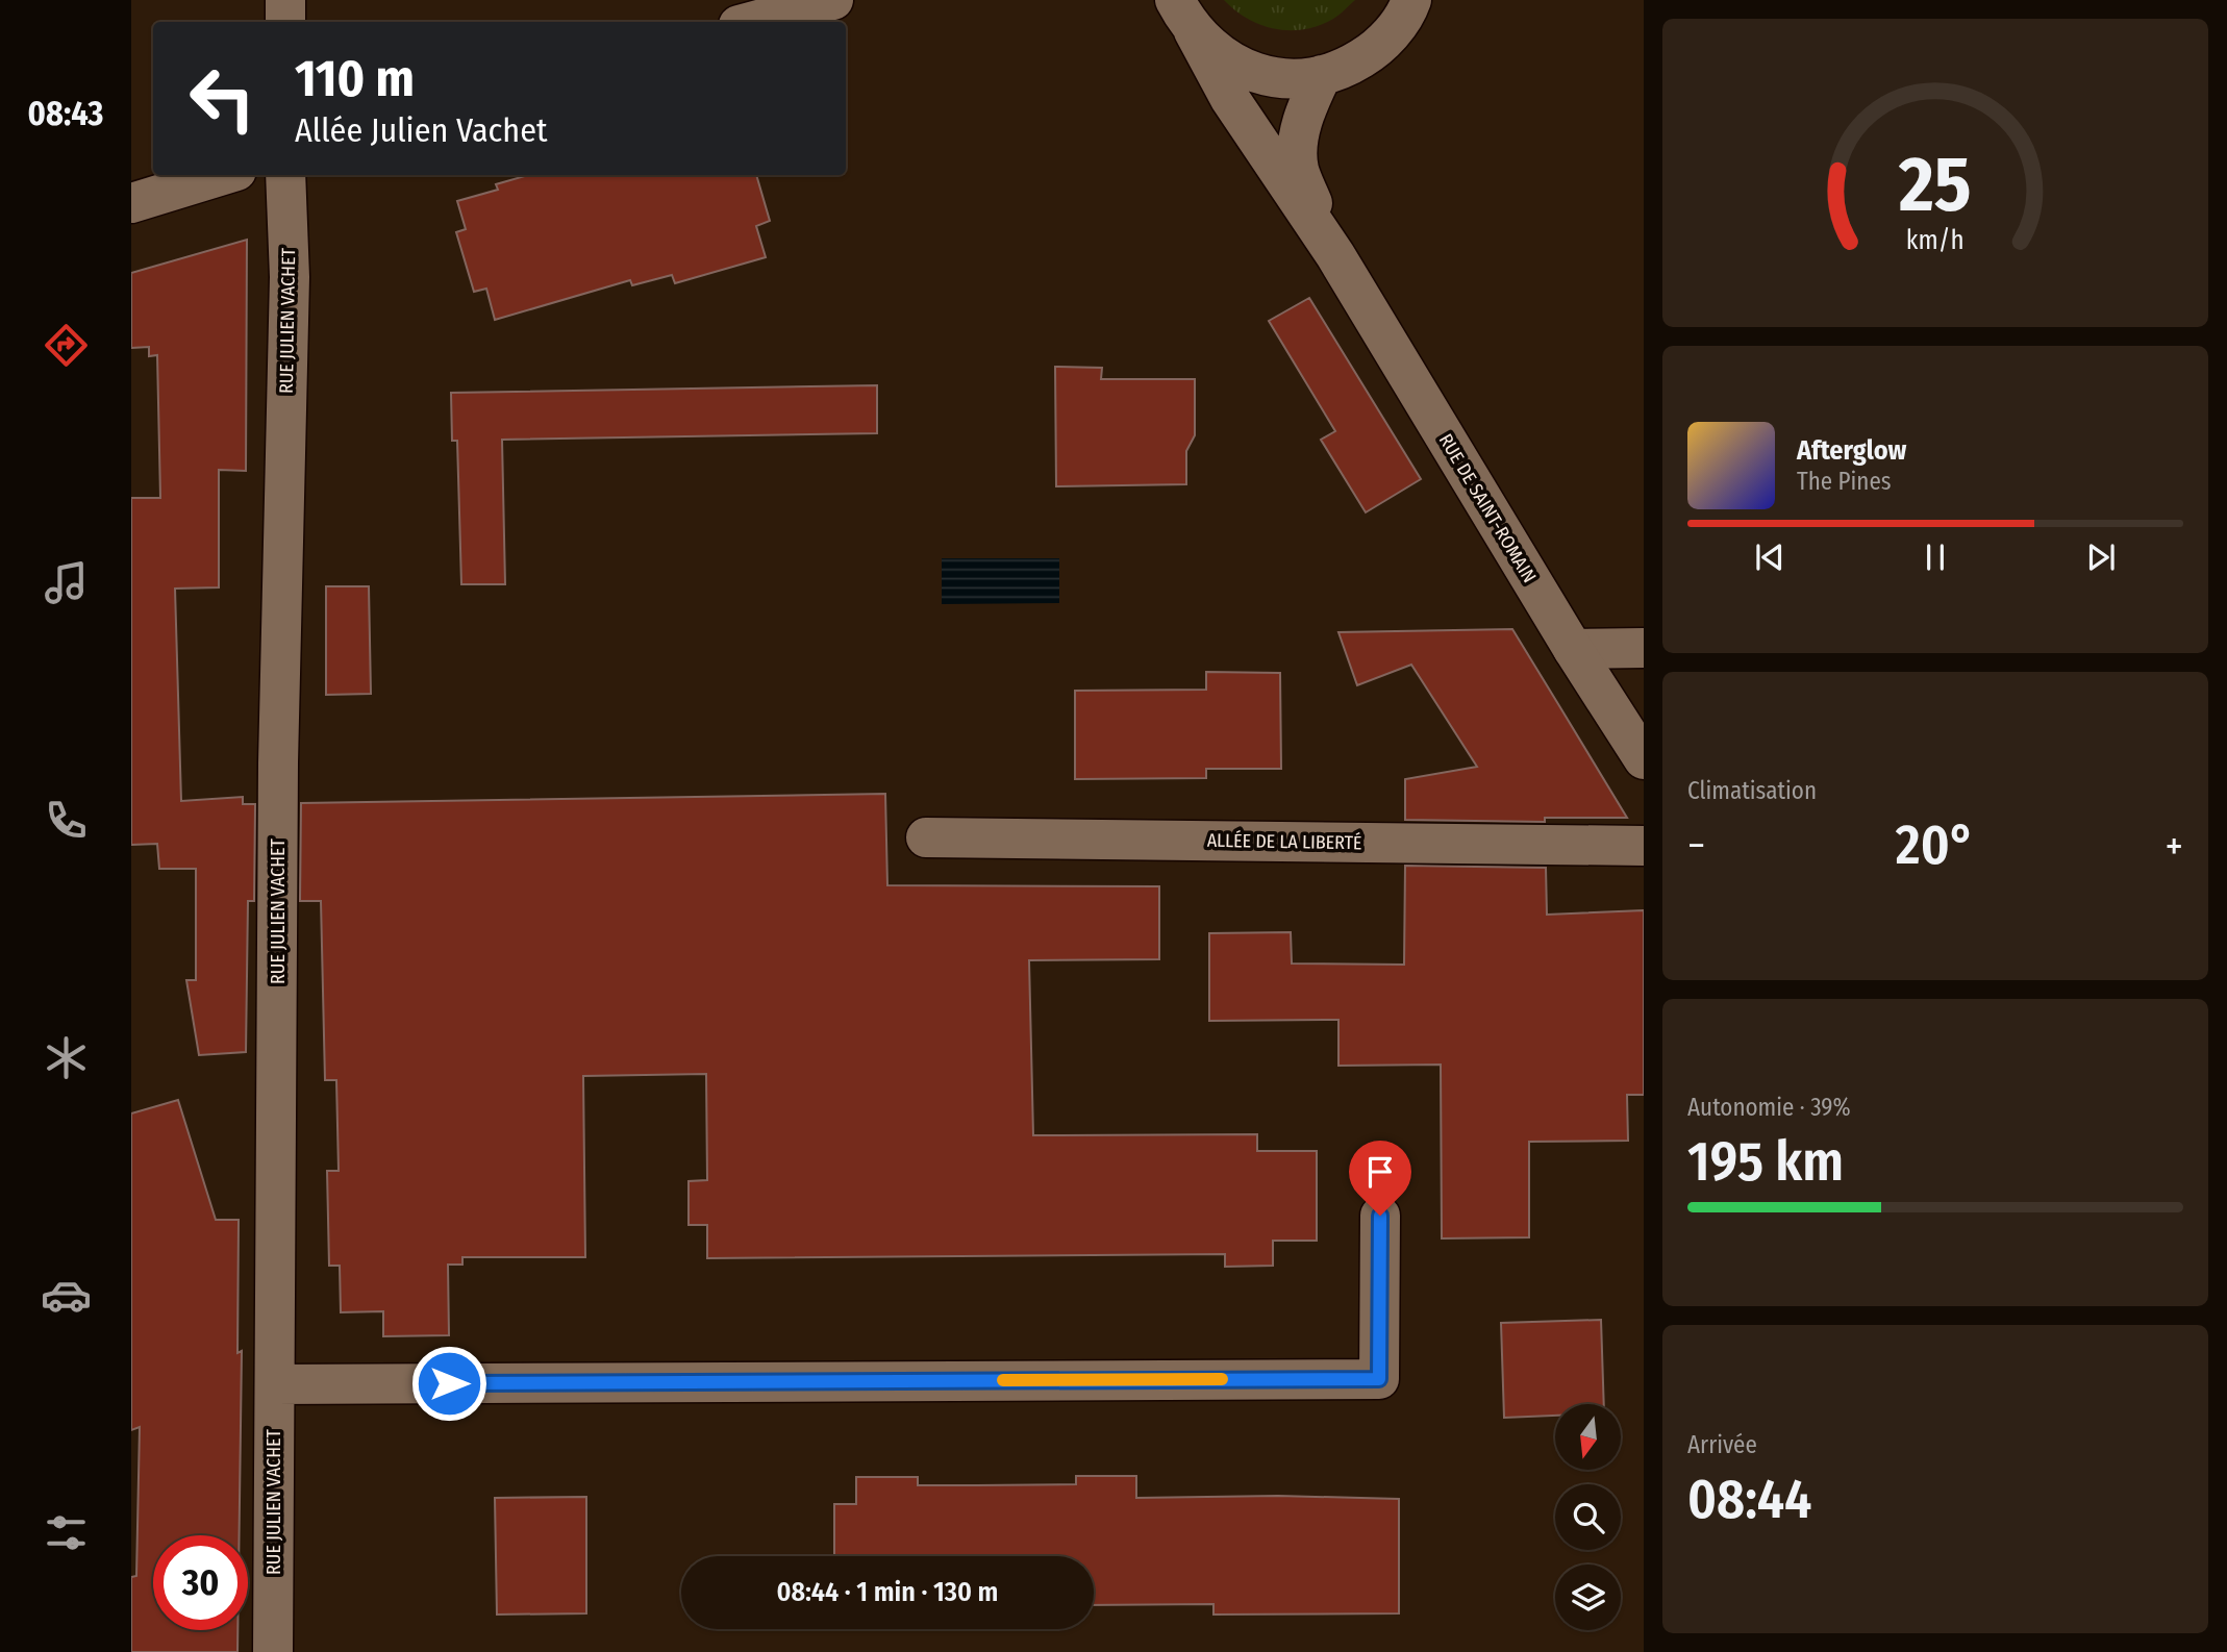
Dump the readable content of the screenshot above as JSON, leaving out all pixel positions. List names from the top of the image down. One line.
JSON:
{"streets":{"street":["RUE JULIEN VACHET","RUE DE SAINT-ROMAIN","ALLÉE DE LA LIBERTÉ"]},"north":"bottom","page":{"tabs":"08:43","turn":["110 m","Allée Julien Vachet"],"song":["Afterglow","The Pines"],"tile":["Climatisation",["Autonomie · 39%","195 km"],["Arrivée","08:44"]],"heat":["−","20°","+"],"limit":"30","trip":"08:44 · 1 min · 130 m","gauge":["25","km/h"]}}
